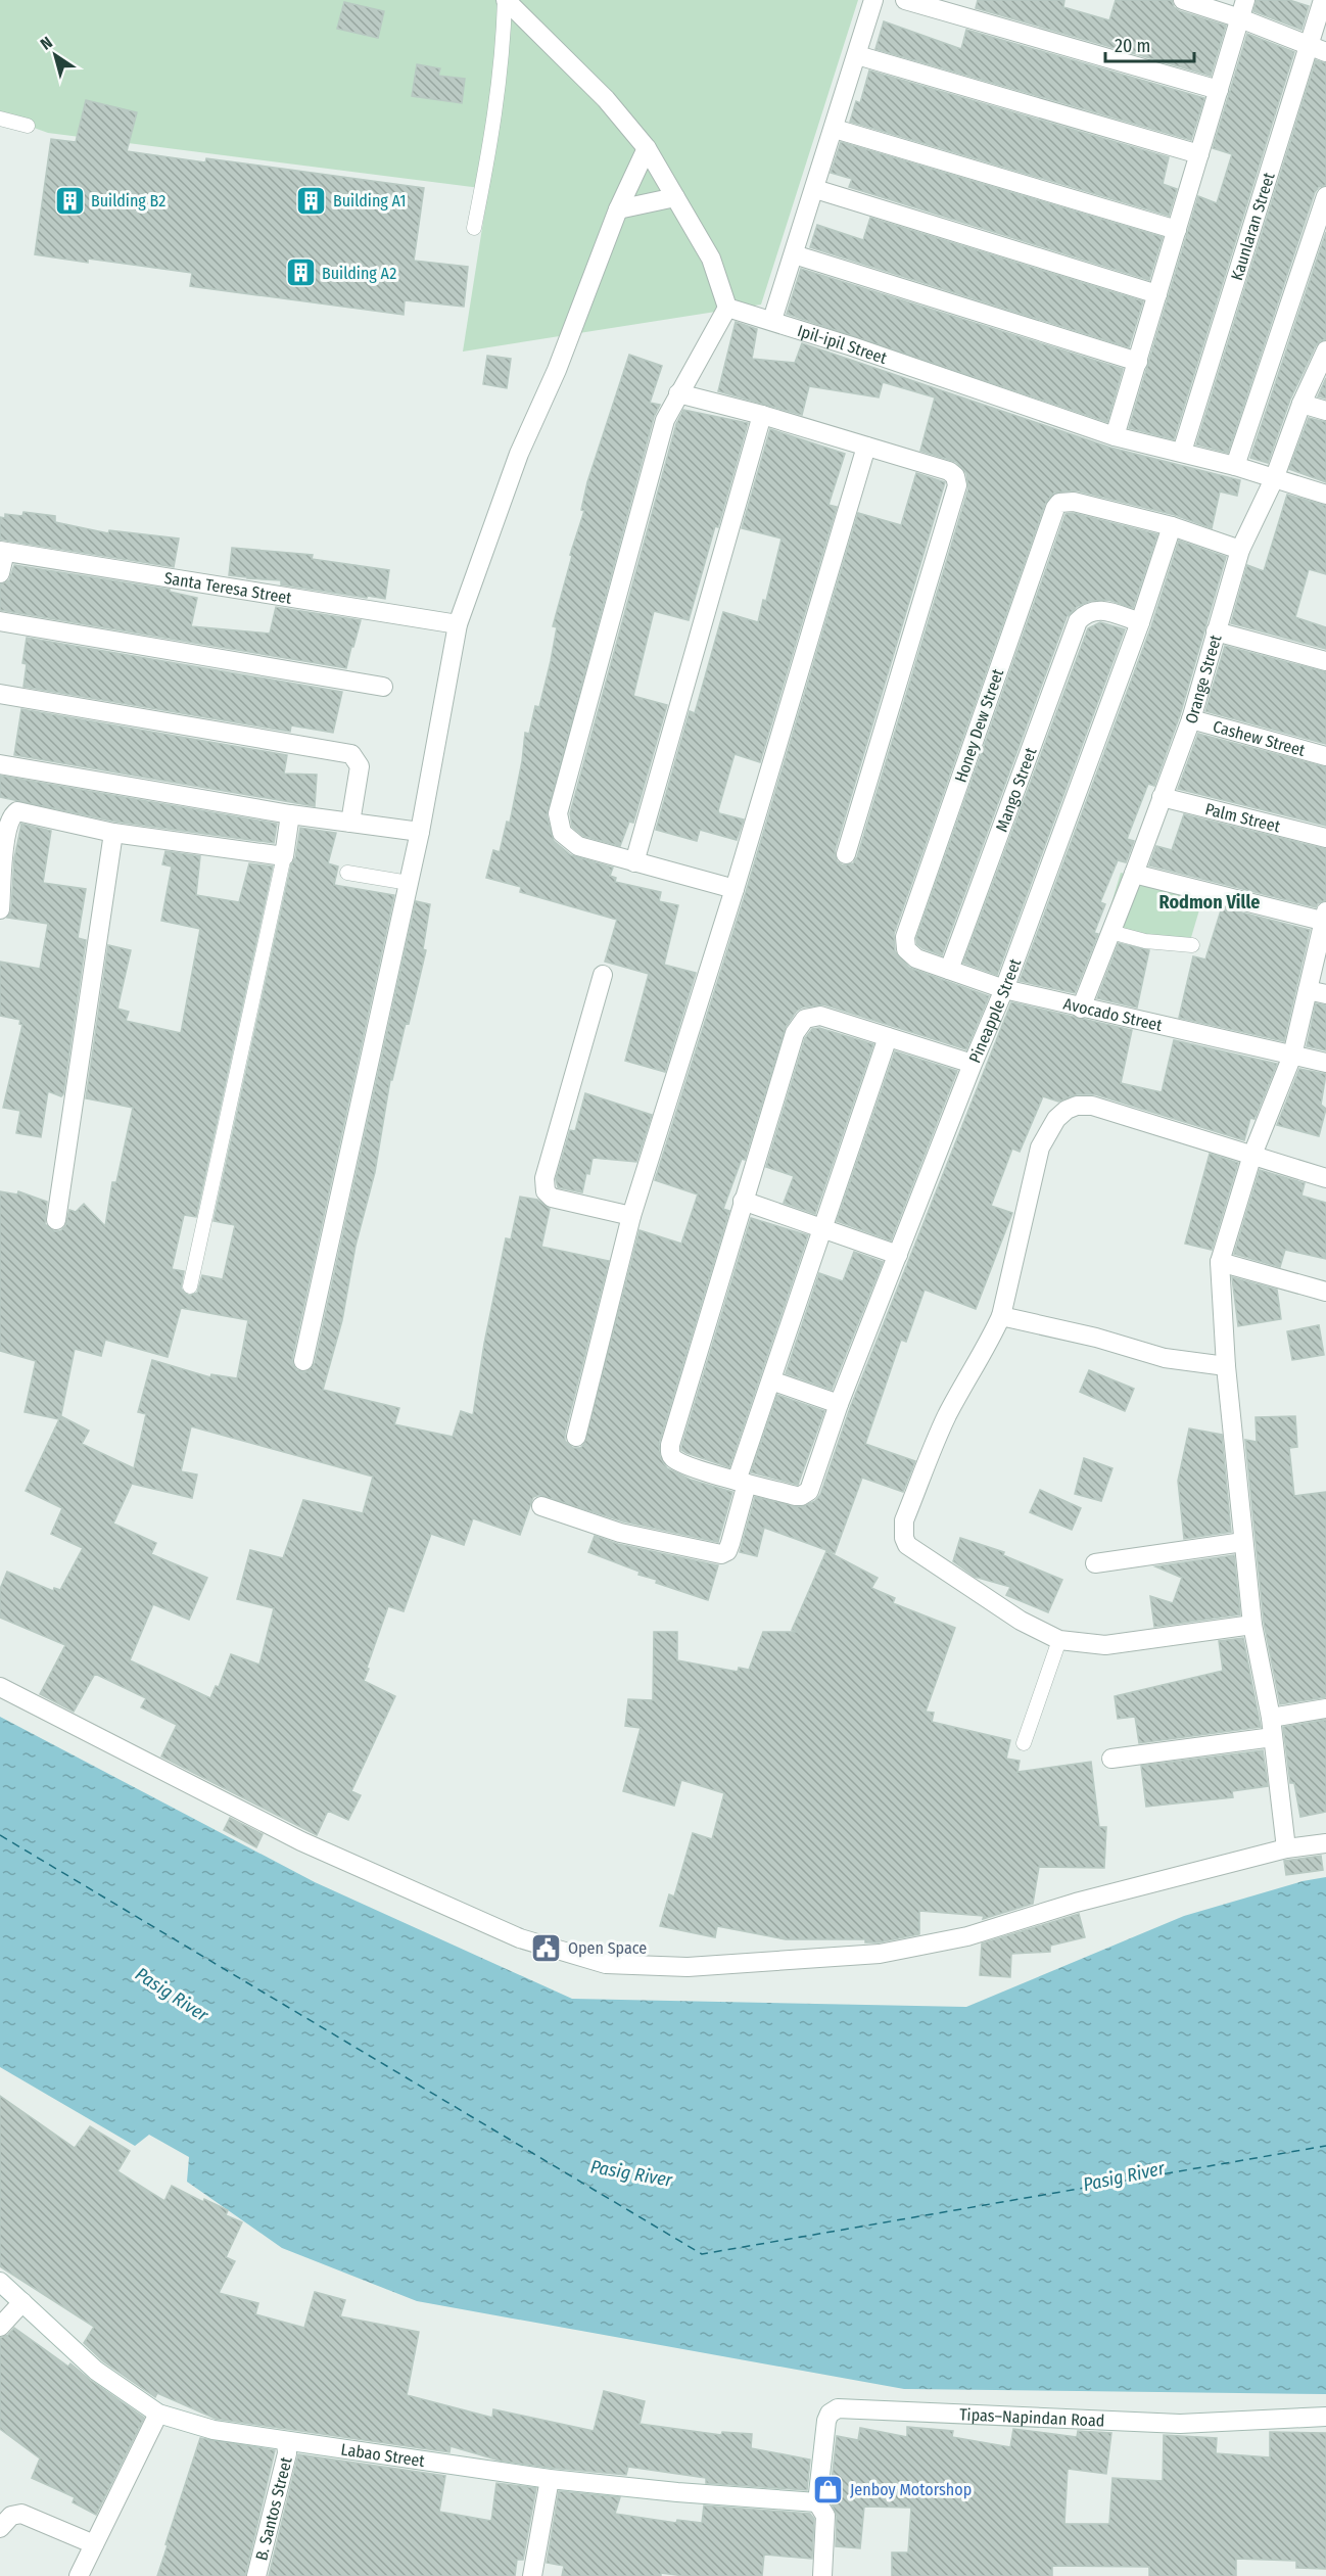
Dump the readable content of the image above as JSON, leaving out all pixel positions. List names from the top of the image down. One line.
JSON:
{"streets":{"street":["Kaunlaran Street","Ipil-ipil Street","Santa Teresa Street","Orange Street","Honey Dew Street","Cashew Street","Mango Street","Palm Street","Pineapple Street","Avocado Street","Tipas–Napindan Road","Labao Street","B. Santos Street"]},"crossings":[["Kaunlaran Street","Ipil-ipil Street"],["Ipil-ipil Street","Orange Street"],["Orange Street","Cashew Street"],["Orange Street","Palm Street"],["Orange Street","Avocado Street"],["Honey Dew Street","Pineapple Street"],["Honey Dew Street","Avocado Street"],["Mango Street","Pineapple Street"],["Mango Street","Avocado Street"],["Pineapple Street","Avocado Street"],["Tipas–Napindan Road","Labao Street"],["Labao Street","B. Santos Street"]],"districts":["Rodmon Ville"],"water":["Pasig River"],"places":{"building":["Building B2","Building A1","Building A2"],"public building":["Open Space"],"shop":["Jenboy Motorshop"]},"scale_bar":"20 m","north":"top left"}
